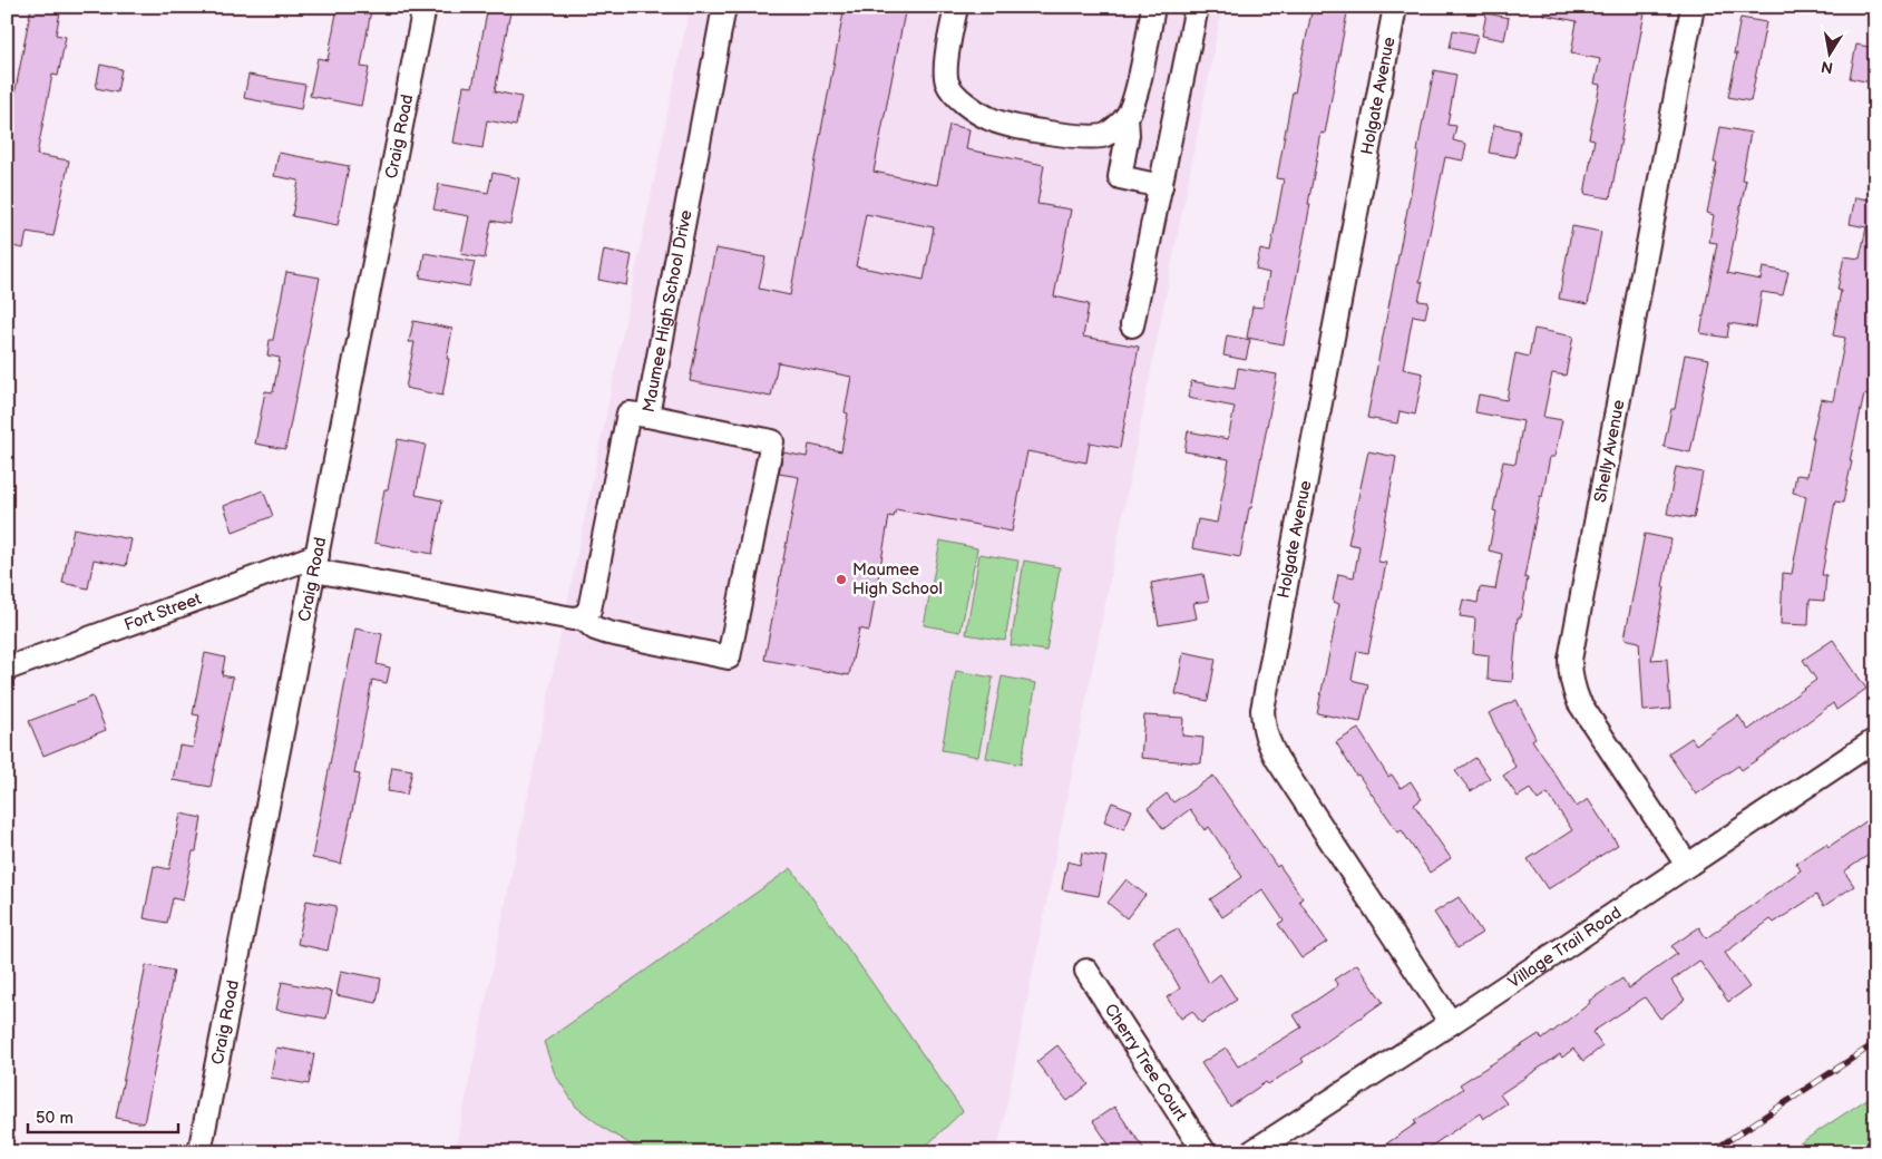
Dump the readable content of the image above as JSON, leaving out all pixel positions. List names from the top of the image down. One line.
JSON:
{"streets":{"street":["Holgate Avenue","Craig Road","Maumee High School Drive","Shelly Avenue","Fort Street","Village Trail Road","Cherry Tree Court"]},"crossings":[["Holgate Avenue","Village Trail Road"],["Craig Road","Fort Street"],["Shelly Avenue","Village Trail Road"]],"places":["Maumee High School"],"scale_bar":"50 m","north":"bottom"}
